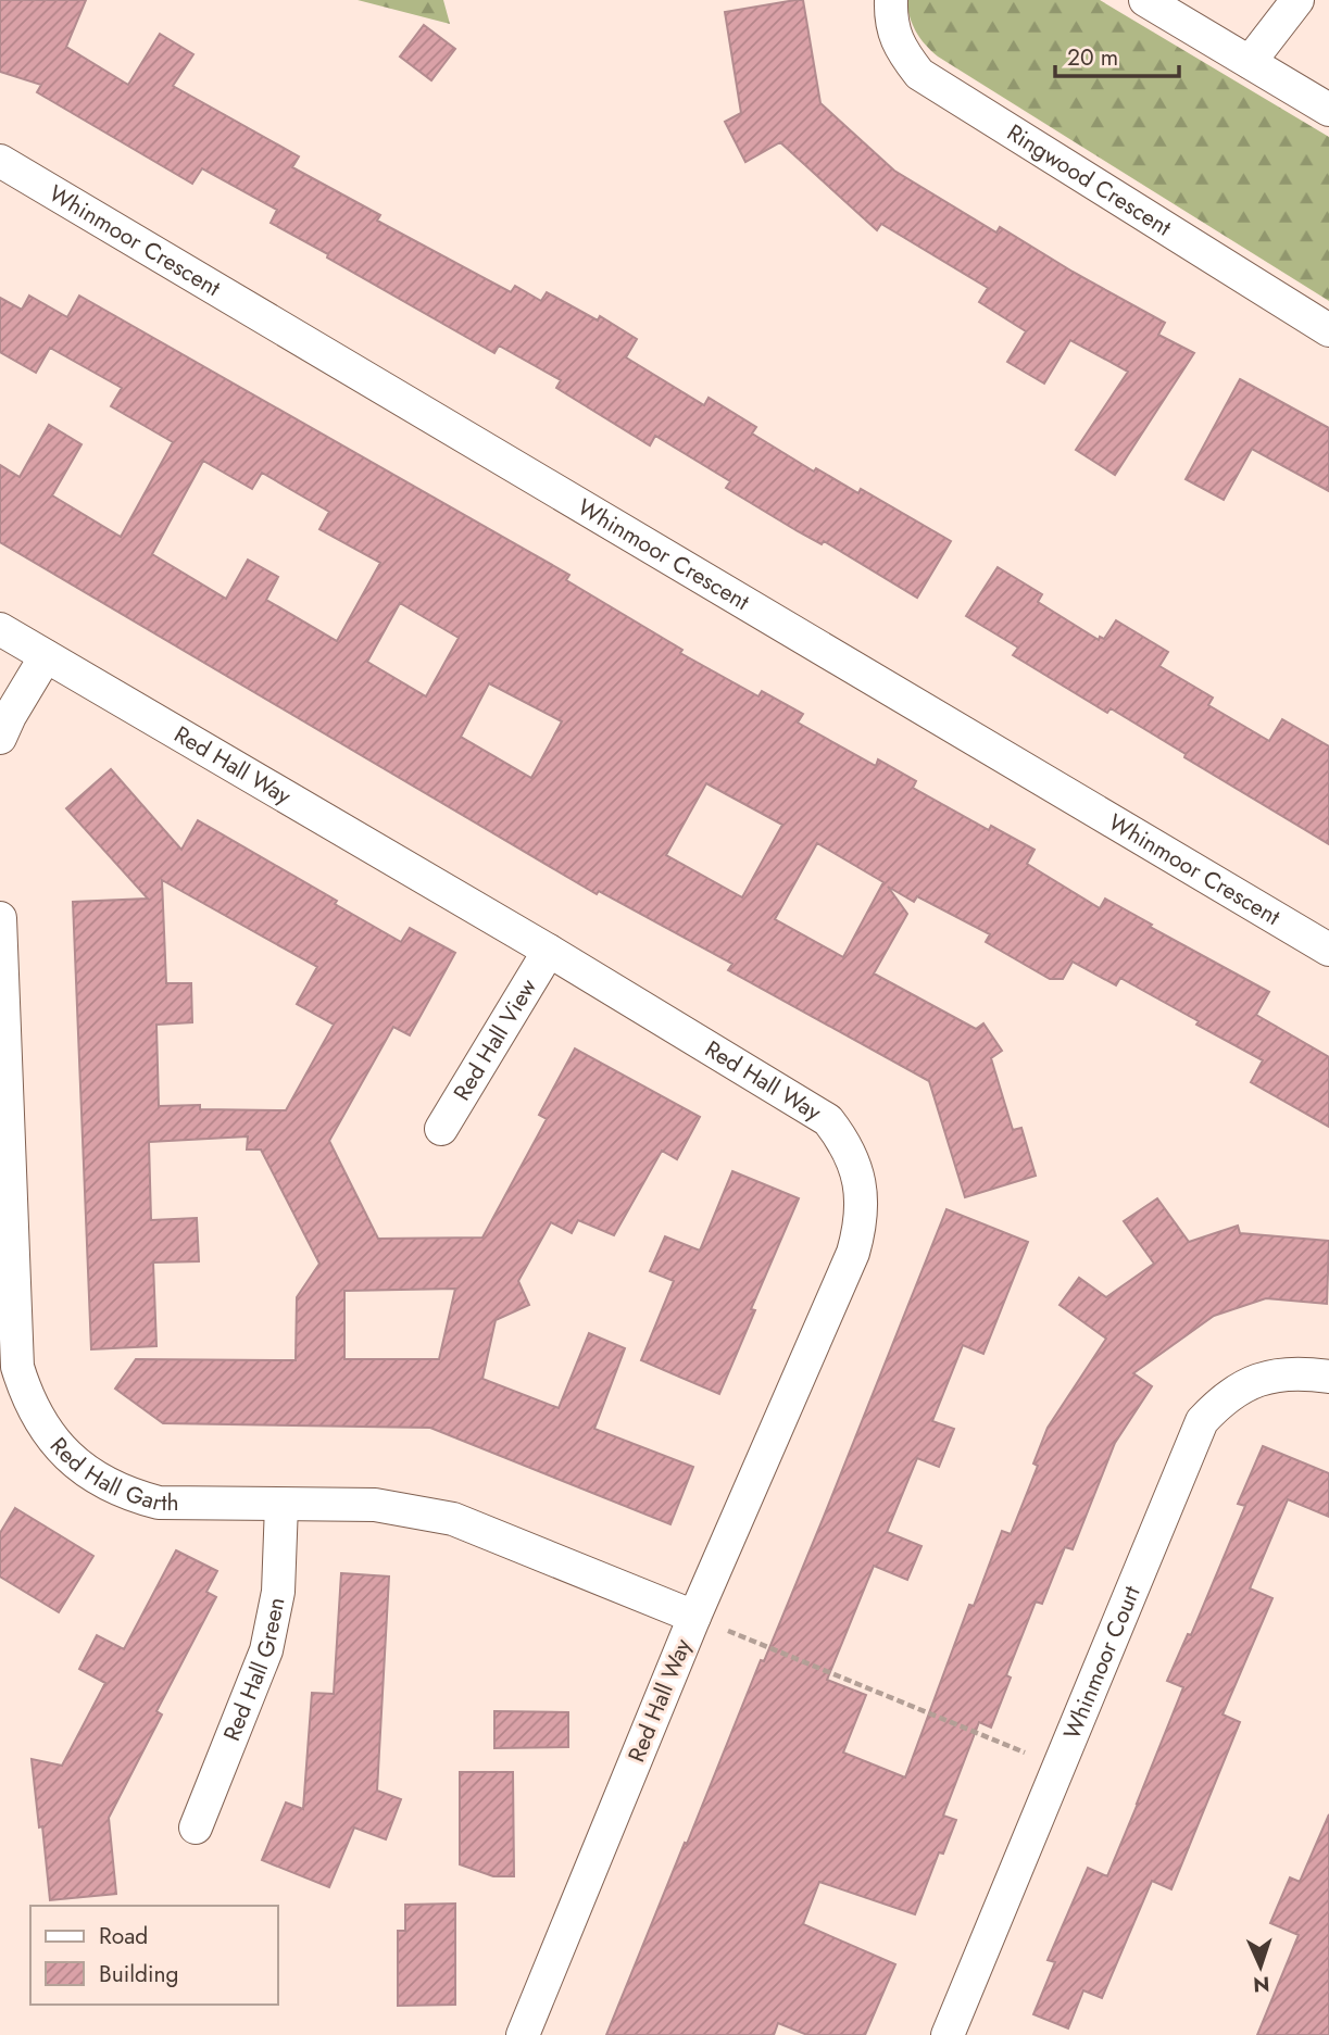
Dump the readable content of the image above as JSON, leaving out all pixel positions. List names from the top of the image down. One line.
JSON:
{"streets":{"street":["Ringwood Crescent","Whinmoor Crescent","Red Hall Way","Red Hall View","Red Hall Garth","Whinmoor Court","Red Hall Green"]},"crossings":[["Red Hall Way","Red Hall View"],["Red Hall Way","Red Hall Garth"],["Red Hall Garth","Red Hall Green"]],"legend":["Road","Building"],"scale_bar":"20 m","north":"bottom"}
